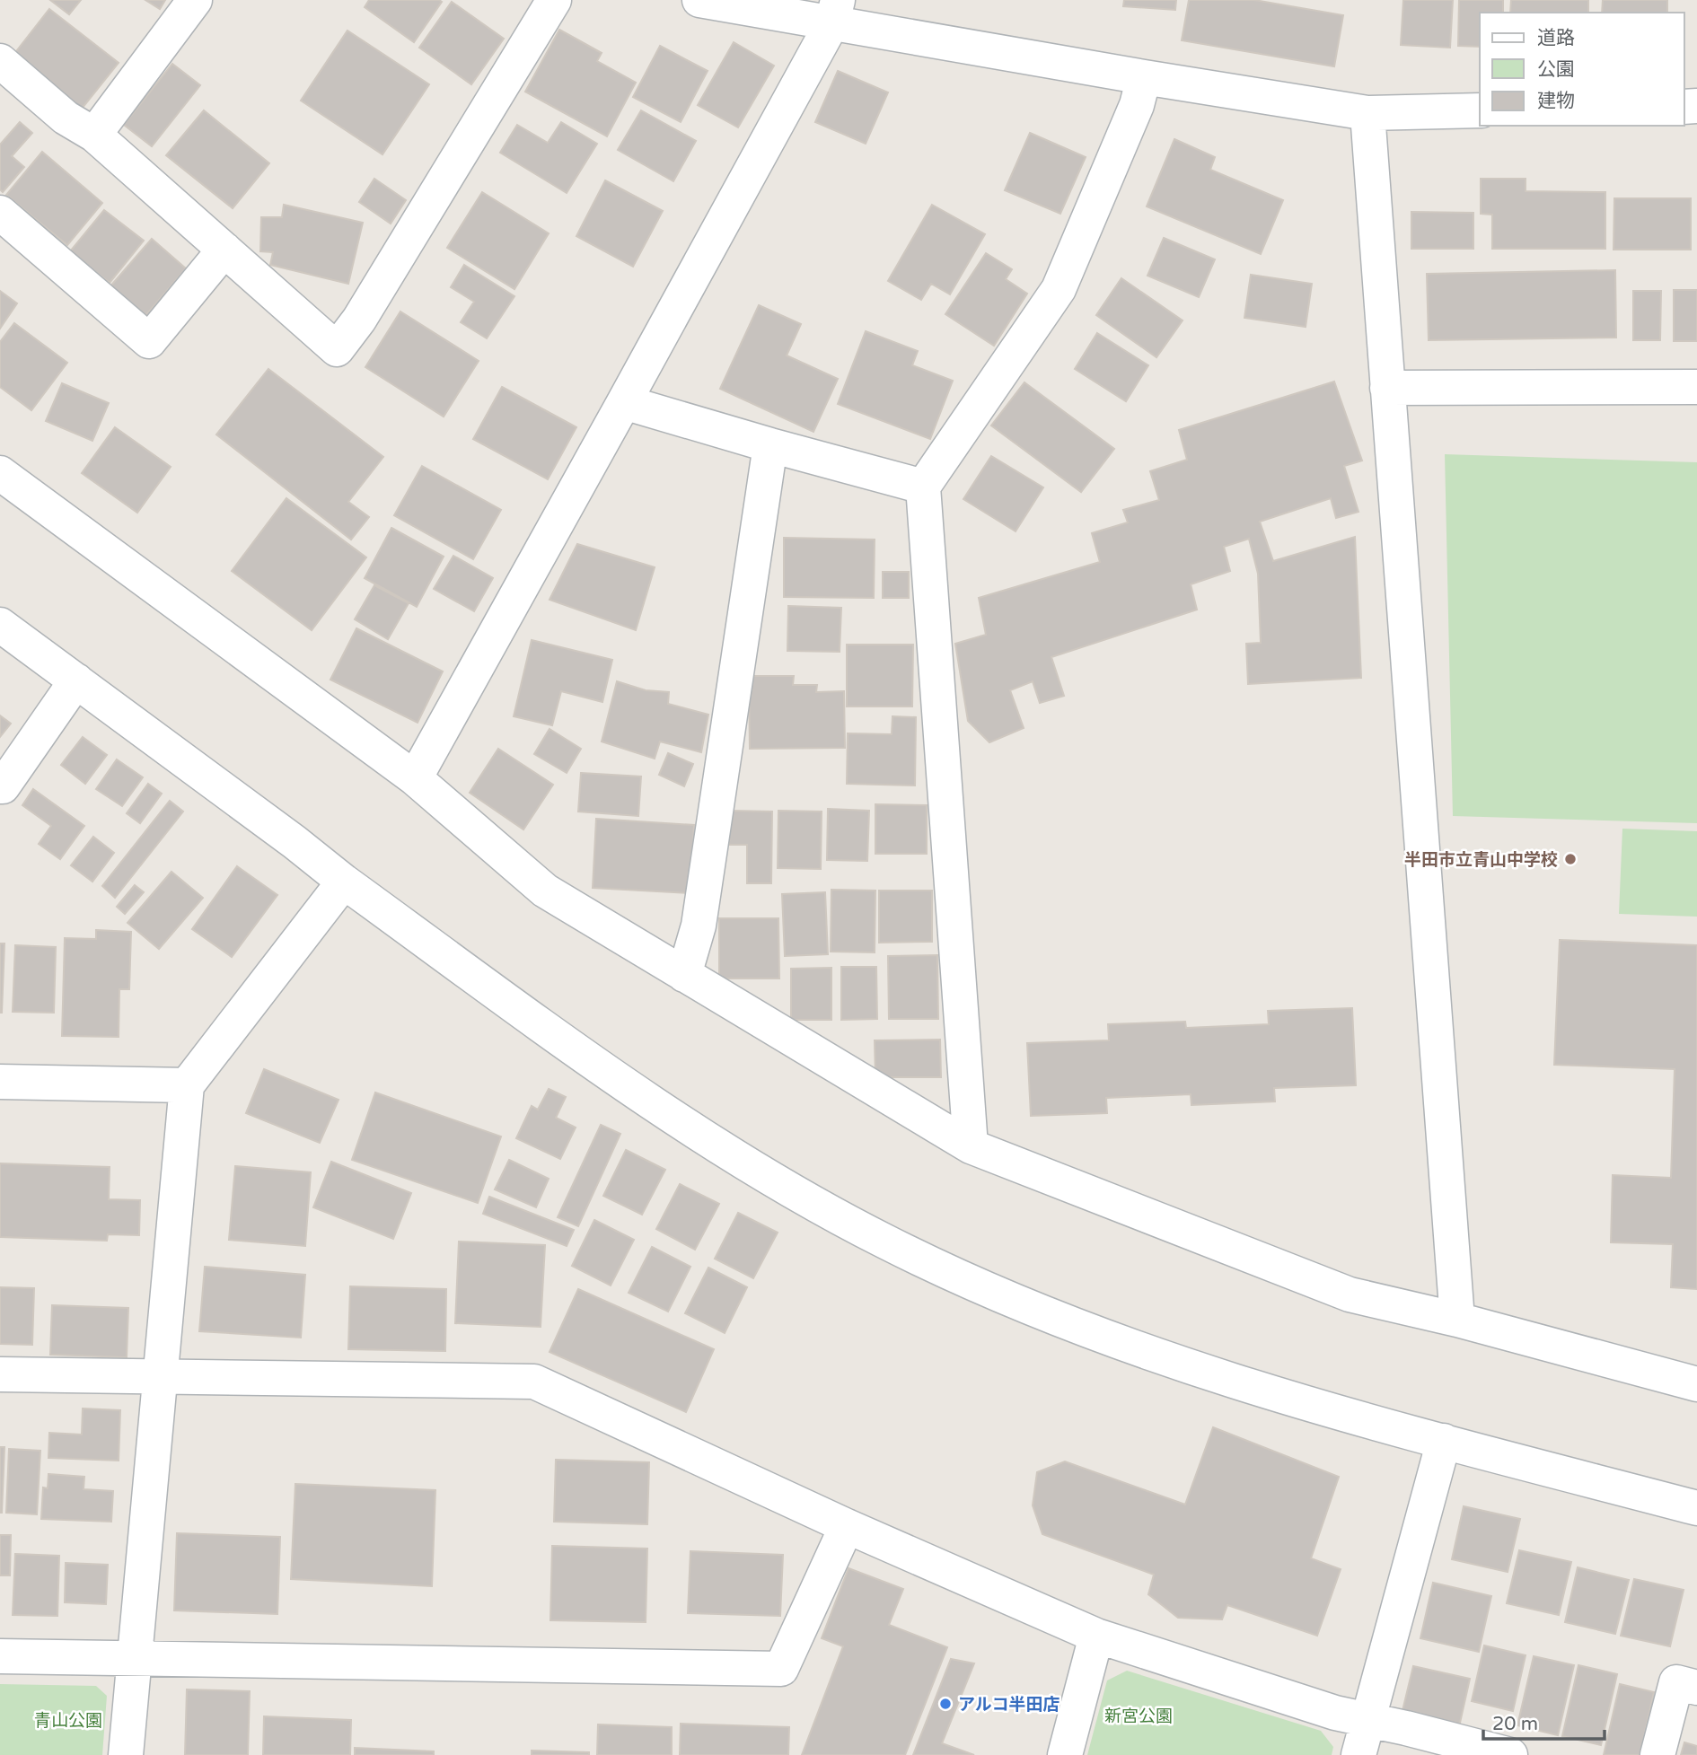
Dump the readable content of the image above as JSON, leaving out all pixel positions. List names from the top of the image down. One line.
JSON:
{"parks":["新宮公園","青山公園"],"places":["半田市立青山中学校","アルコ半田店"],"legend":["道路","公園","建物"],"scale_bar":"20 m"}
